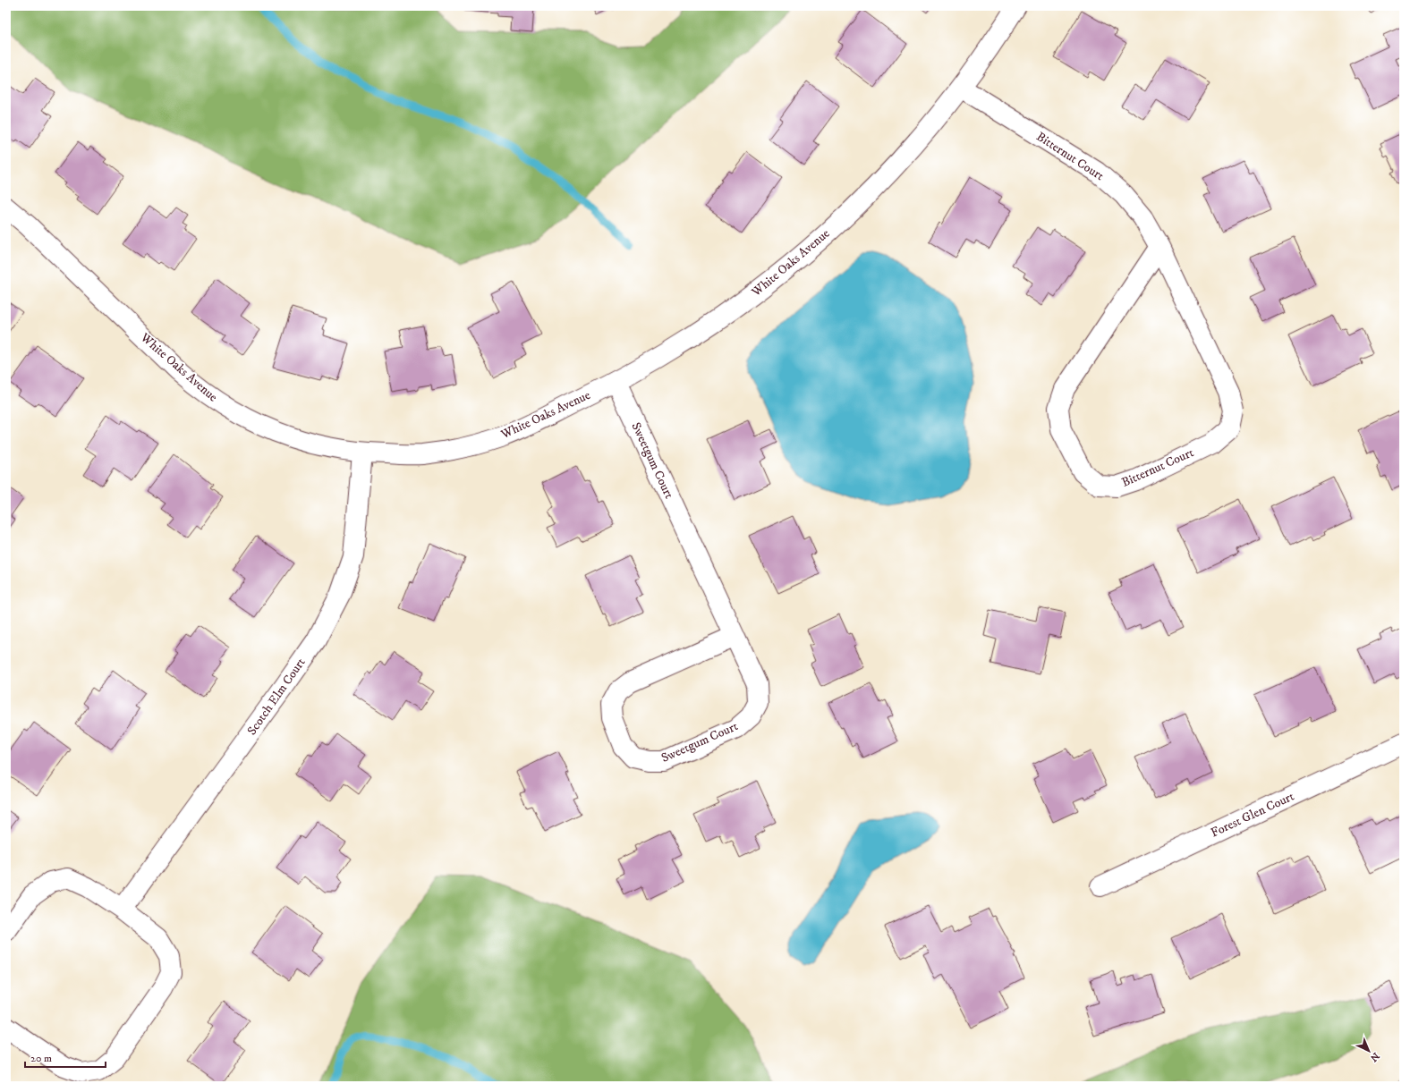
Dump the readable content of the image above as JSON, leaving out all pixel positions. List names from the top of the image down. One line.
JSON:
{"streets":{"street":["Bitternut Court","White Oaks Avenue","Sweetgum Court","Scotch Elm Court","Forest Glen Court"]},"crossings":[["Bitternut Court","White Oaks Avenue"],["White Oaks Avenue","Sweetgum Court"],["White Oaks Avenue","Scotch Elm Court"]],"scale_bar":"20 m","north":"bottom right"}
